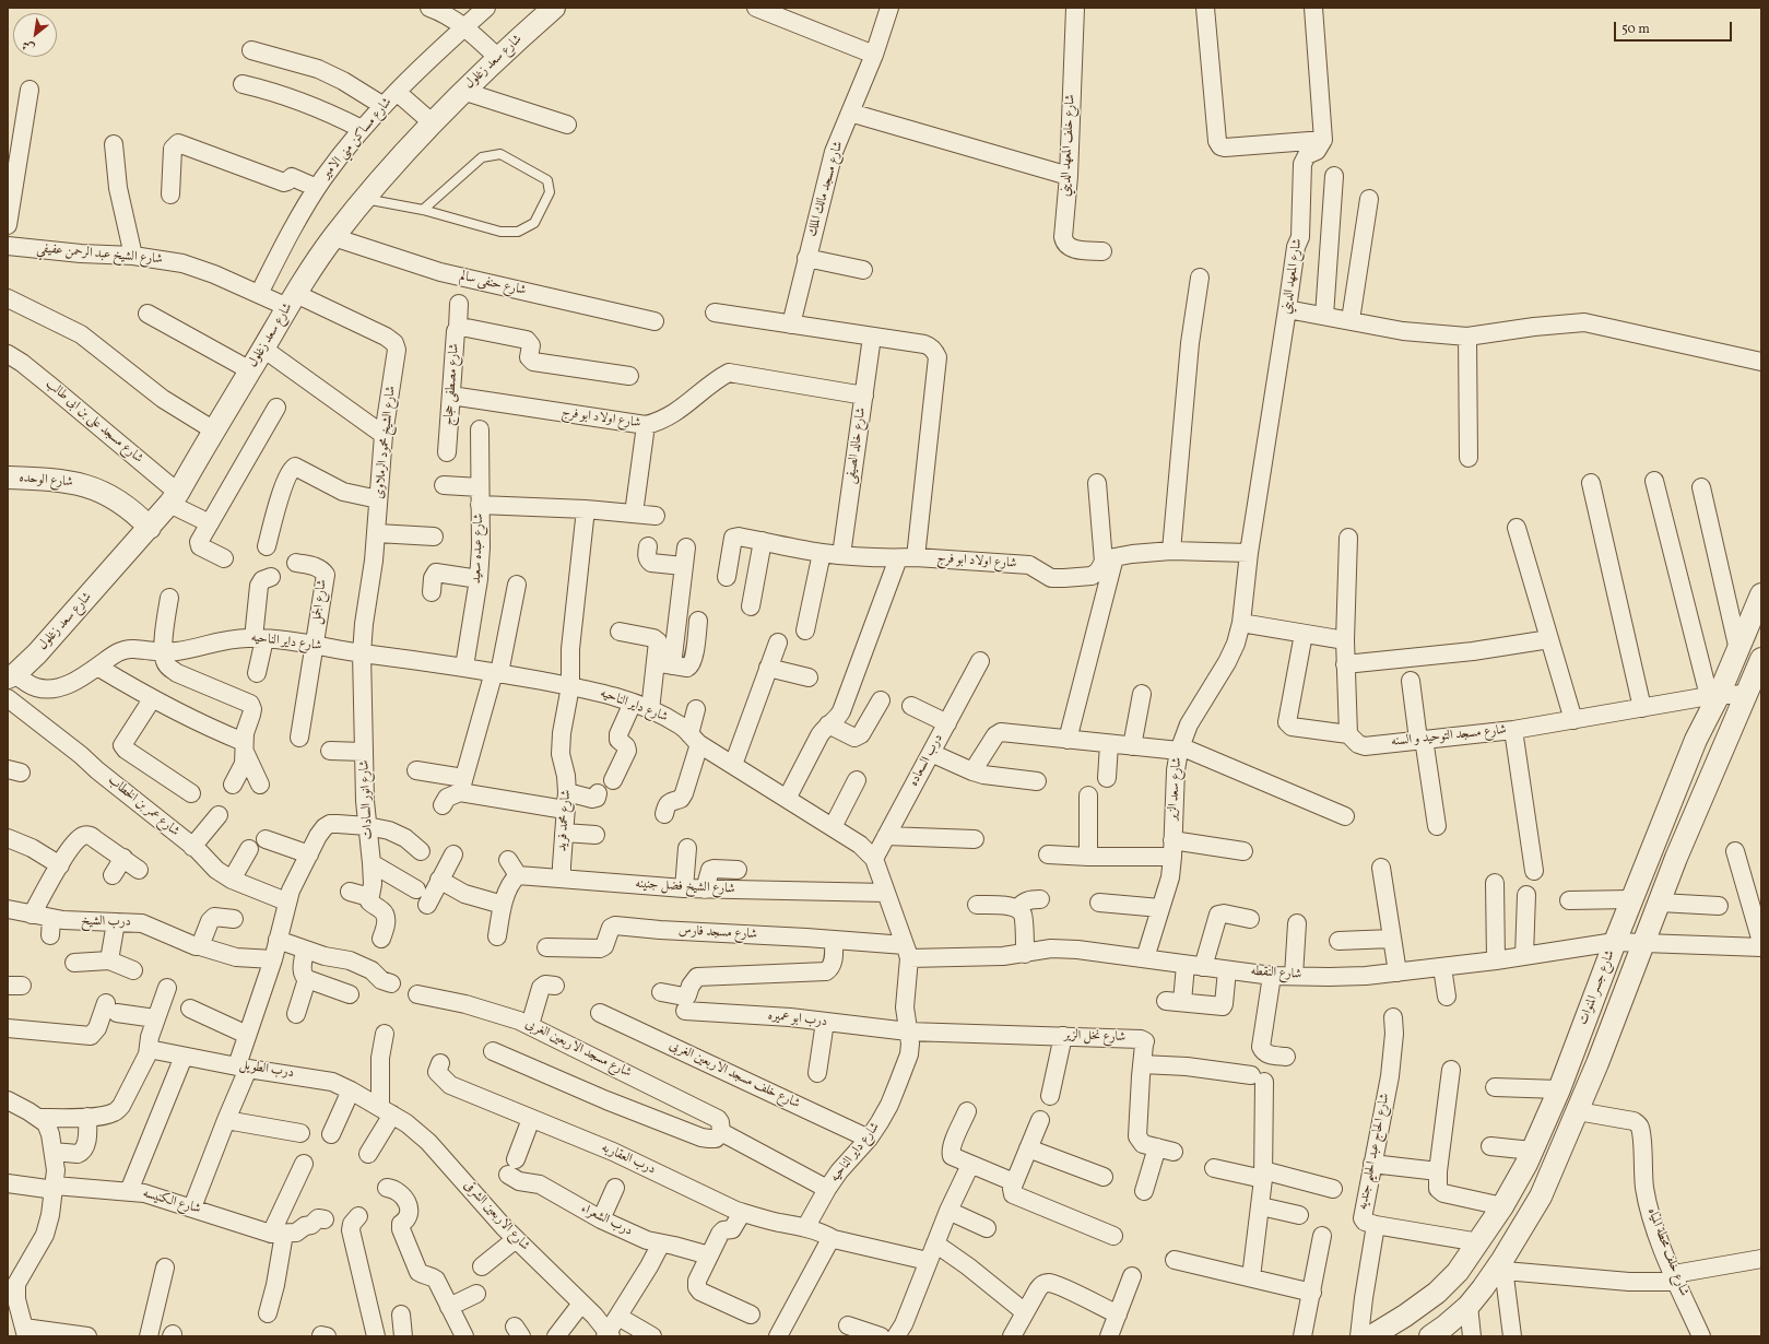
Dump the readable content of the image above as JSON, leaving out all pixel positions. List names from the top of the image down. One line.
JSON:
{"streets":{"street":["شارع سعد زغلول","شارع مساكن مني الامير","شارع خلف المعهد الديني","شارع مسجد مالك الملك","شارع الشيخ عبد الرحمن عفيفي","شارع المعهد الديني","شارع حنفى سالم","شارع مصطفى حجاج","شارع اولاد ابو فرج","شارع مسجد على بن ابى طالب","شارع الشيخ محمود الرملاوى","شارع خالد الصيفى","شارع الوحده","شارع عبده سعيد","شارع الجمل","شارع داير الناحيه","شارع مسجد التوحيد و السنه","درب السعاده","شارع سعد الزير","شارع انور السادات","شارع عمر بن الخطاب","شارع محمد فريد","شارع الشيخ فضل جنينه","درب الشيخ","شارع مسجد فارس","شارع النقطه","شارع جسر المنوات","درب ابو عميره","شارع نخل الزير","شارع مسجد الاربعين الغربى","درب الطويل","شارع خلف مسجد الاربعين الغربى","شارع الحاج عبد الحليم جنديه","درب العقاربه","شارع الكنيسه","شارع الاربعين الشرقى","درب الشعراء","شارع خلف محطة المياه"]},"crossings":[["شارع سعد زغلول","شارع الشيخ عبد الرحمن عفيفي"],["شارع سعد زغلول","شارع حنفى سالم"],["شارع سعد زغلول","شارع مسجد على بن ابى طالب"],["شارع سعد زغلول","شارع الشيخ محمود الرملاوى"],["شارع سعد زغلول","شارع الوحده"],["شارع سعد زغلول","شارع داير الناحيه"],["شارع مساكن مني الامير","شارع الشيخ عبد الرحمن عفيفي"],["شارع الشيخ عبد الرحمن عفيفي","شارع الشيخ محمود الرملاوى"],["شارع المعهد الديني","شارع سعد الزير"],["شارع مصطفى حجاج","شارع اولاد ابو فرج"],["شارع اولاد ابو فرج","شارع خالد الصيفى"],["شارع الشيخ محمود الرملاوى","شارع داير الناحيه"],["شارع الشيخ محمود الرملاوى","شارع انور السادات"],["شارع عبده سعيد","شارع داير الناحيه"],["شارع الجمل","شارع داير الناحيه"],["شارع داير الناحيه","درب السعاده"],["شارع داير الناحيه","شارع انور السادات"],["شارع داير الناحيه","شارع محمد فريد"],["شارع داير الناحيه","شارع الشيخ فضل جنينه"],["شارع داير الناحيه","شارع مسجد فارس"],["شارع داير الناحيه","شارع النقطه"],["شارع داير الناحيه","درب ابو عميره"],["شارع داير الناحيه","شارع نخل الزير"],["شارع داير الناحيه","شارع مسجد الاربعين الغربى"],["شارع داير الناحيه","شارع خلف مسجد الاربعين الغربى"],["شارع داير الناحيه","درب العقاربه"],["شارع مسجد التوحيد و السنه","شارع جسر المنوات"],["شارع سعد الزير","شارع النقطه"],["شارع محمد فريد","شارع الشيخ فضل جنينه"],["شارع مسجد فارس","شارع النقطه"],["شارع النقطه","شارع جسر المنوات"],["شارع جسر المنوات","شارع الحاج عبد الحليم جنديه"],["شارع جسر المنوات","شارع خلف محطة المياه"],["درب ابو عميره","شارع نخل الزير"],["درب الطويل","شارع الاربعين الشرقى"],["درب العقاربه","درب الشعراء"]],"scale_bar":"50 m","north":"bottom left"}
